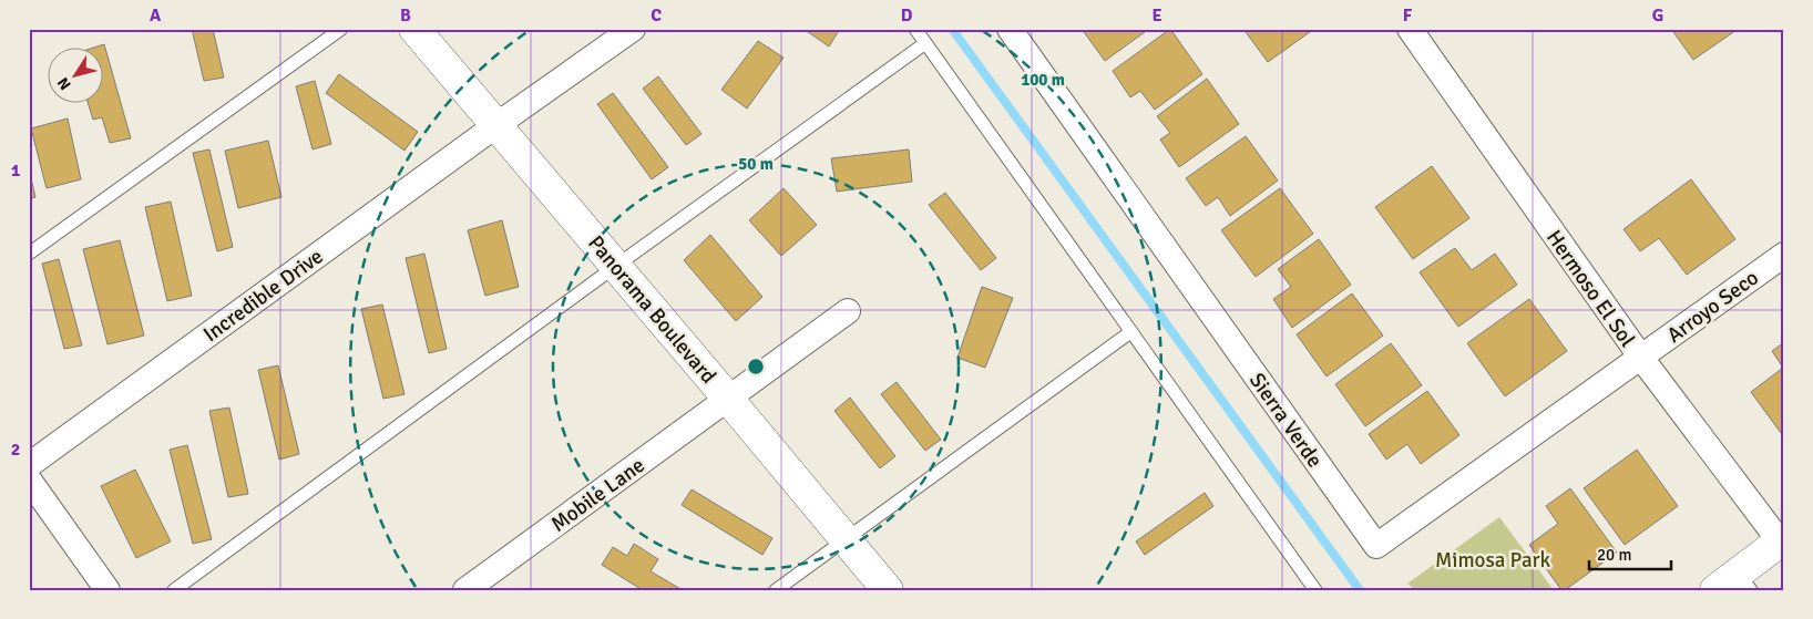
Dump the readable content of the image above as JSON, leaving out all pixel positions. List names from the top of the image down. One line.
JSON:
{"streets":{"street":["Hermoso El Sol","Incredible Drive","Arroyo Seco","Panorama Boulevard","Sierra Verde","Mobile Lane"]},"crossings":[["Hermoso El Sol","Arroyo Seco"],["Hermoso El Sol","Sierra Verde"],["Incredible Drive","Panorama Boulevard"],["Arroyo Seco","Sierra Verde"],["Panorama Boulevard","Mobile Lane"]],"parks":["Mimosa Park"],"scale_bar":"20 m","north":"bottom left","grid":{"columns":["A","B","C","D","E","F","G"],"rows":["1","2"]},"rings":["100 m","50 m"]}
